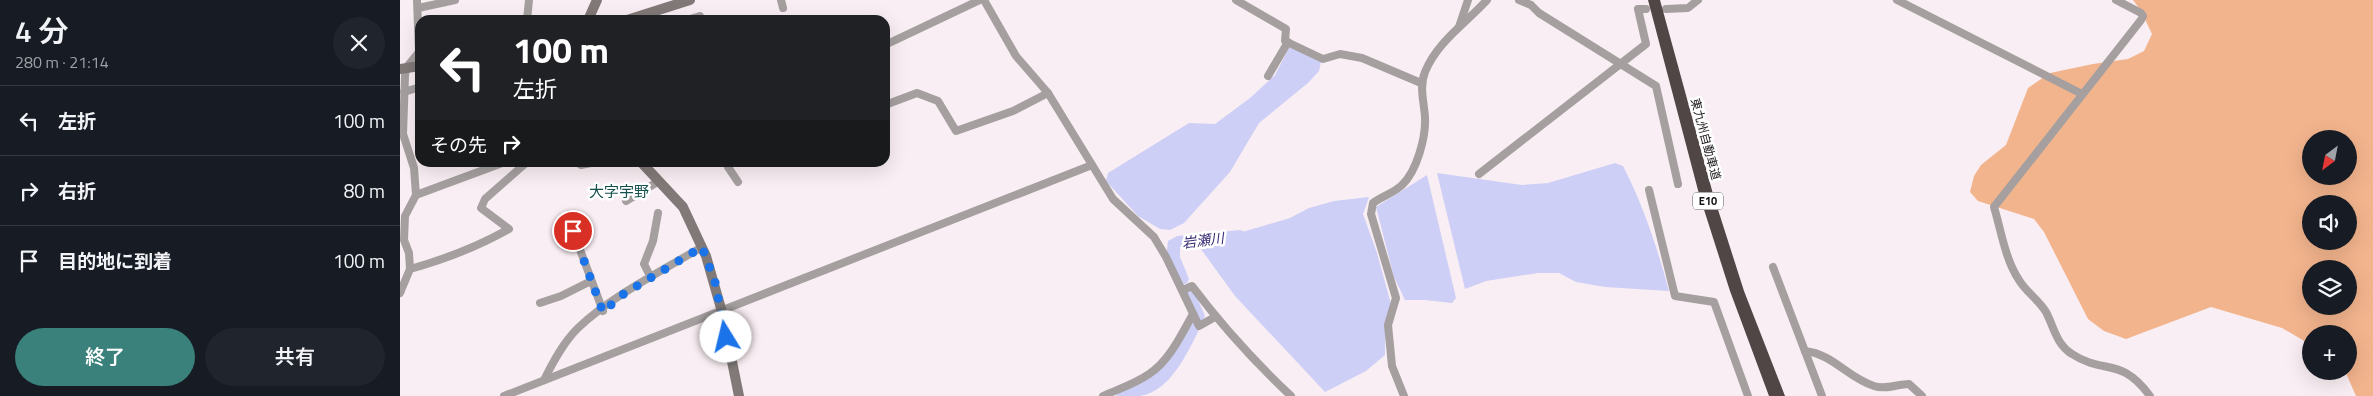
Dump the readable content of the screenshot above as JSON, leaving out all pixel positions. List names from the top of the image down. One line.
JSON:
{"streets":{"highway":["東九州自動車道","E10"]},"districts":["大字宇野"],"water":["岩瀬川"],"north":"bottom left","page":{"heading":["4 分","280 m · 21:14"],"turn":["100 m","左折"],"list":[{"name":"左折","value":"100 m"},{"name":"右折","value":"80 m"},{"name":"目的地に到着","value":"100 m"}],"then":"その先","map_buttons":"+","buttons":["終了","共有"]}}
